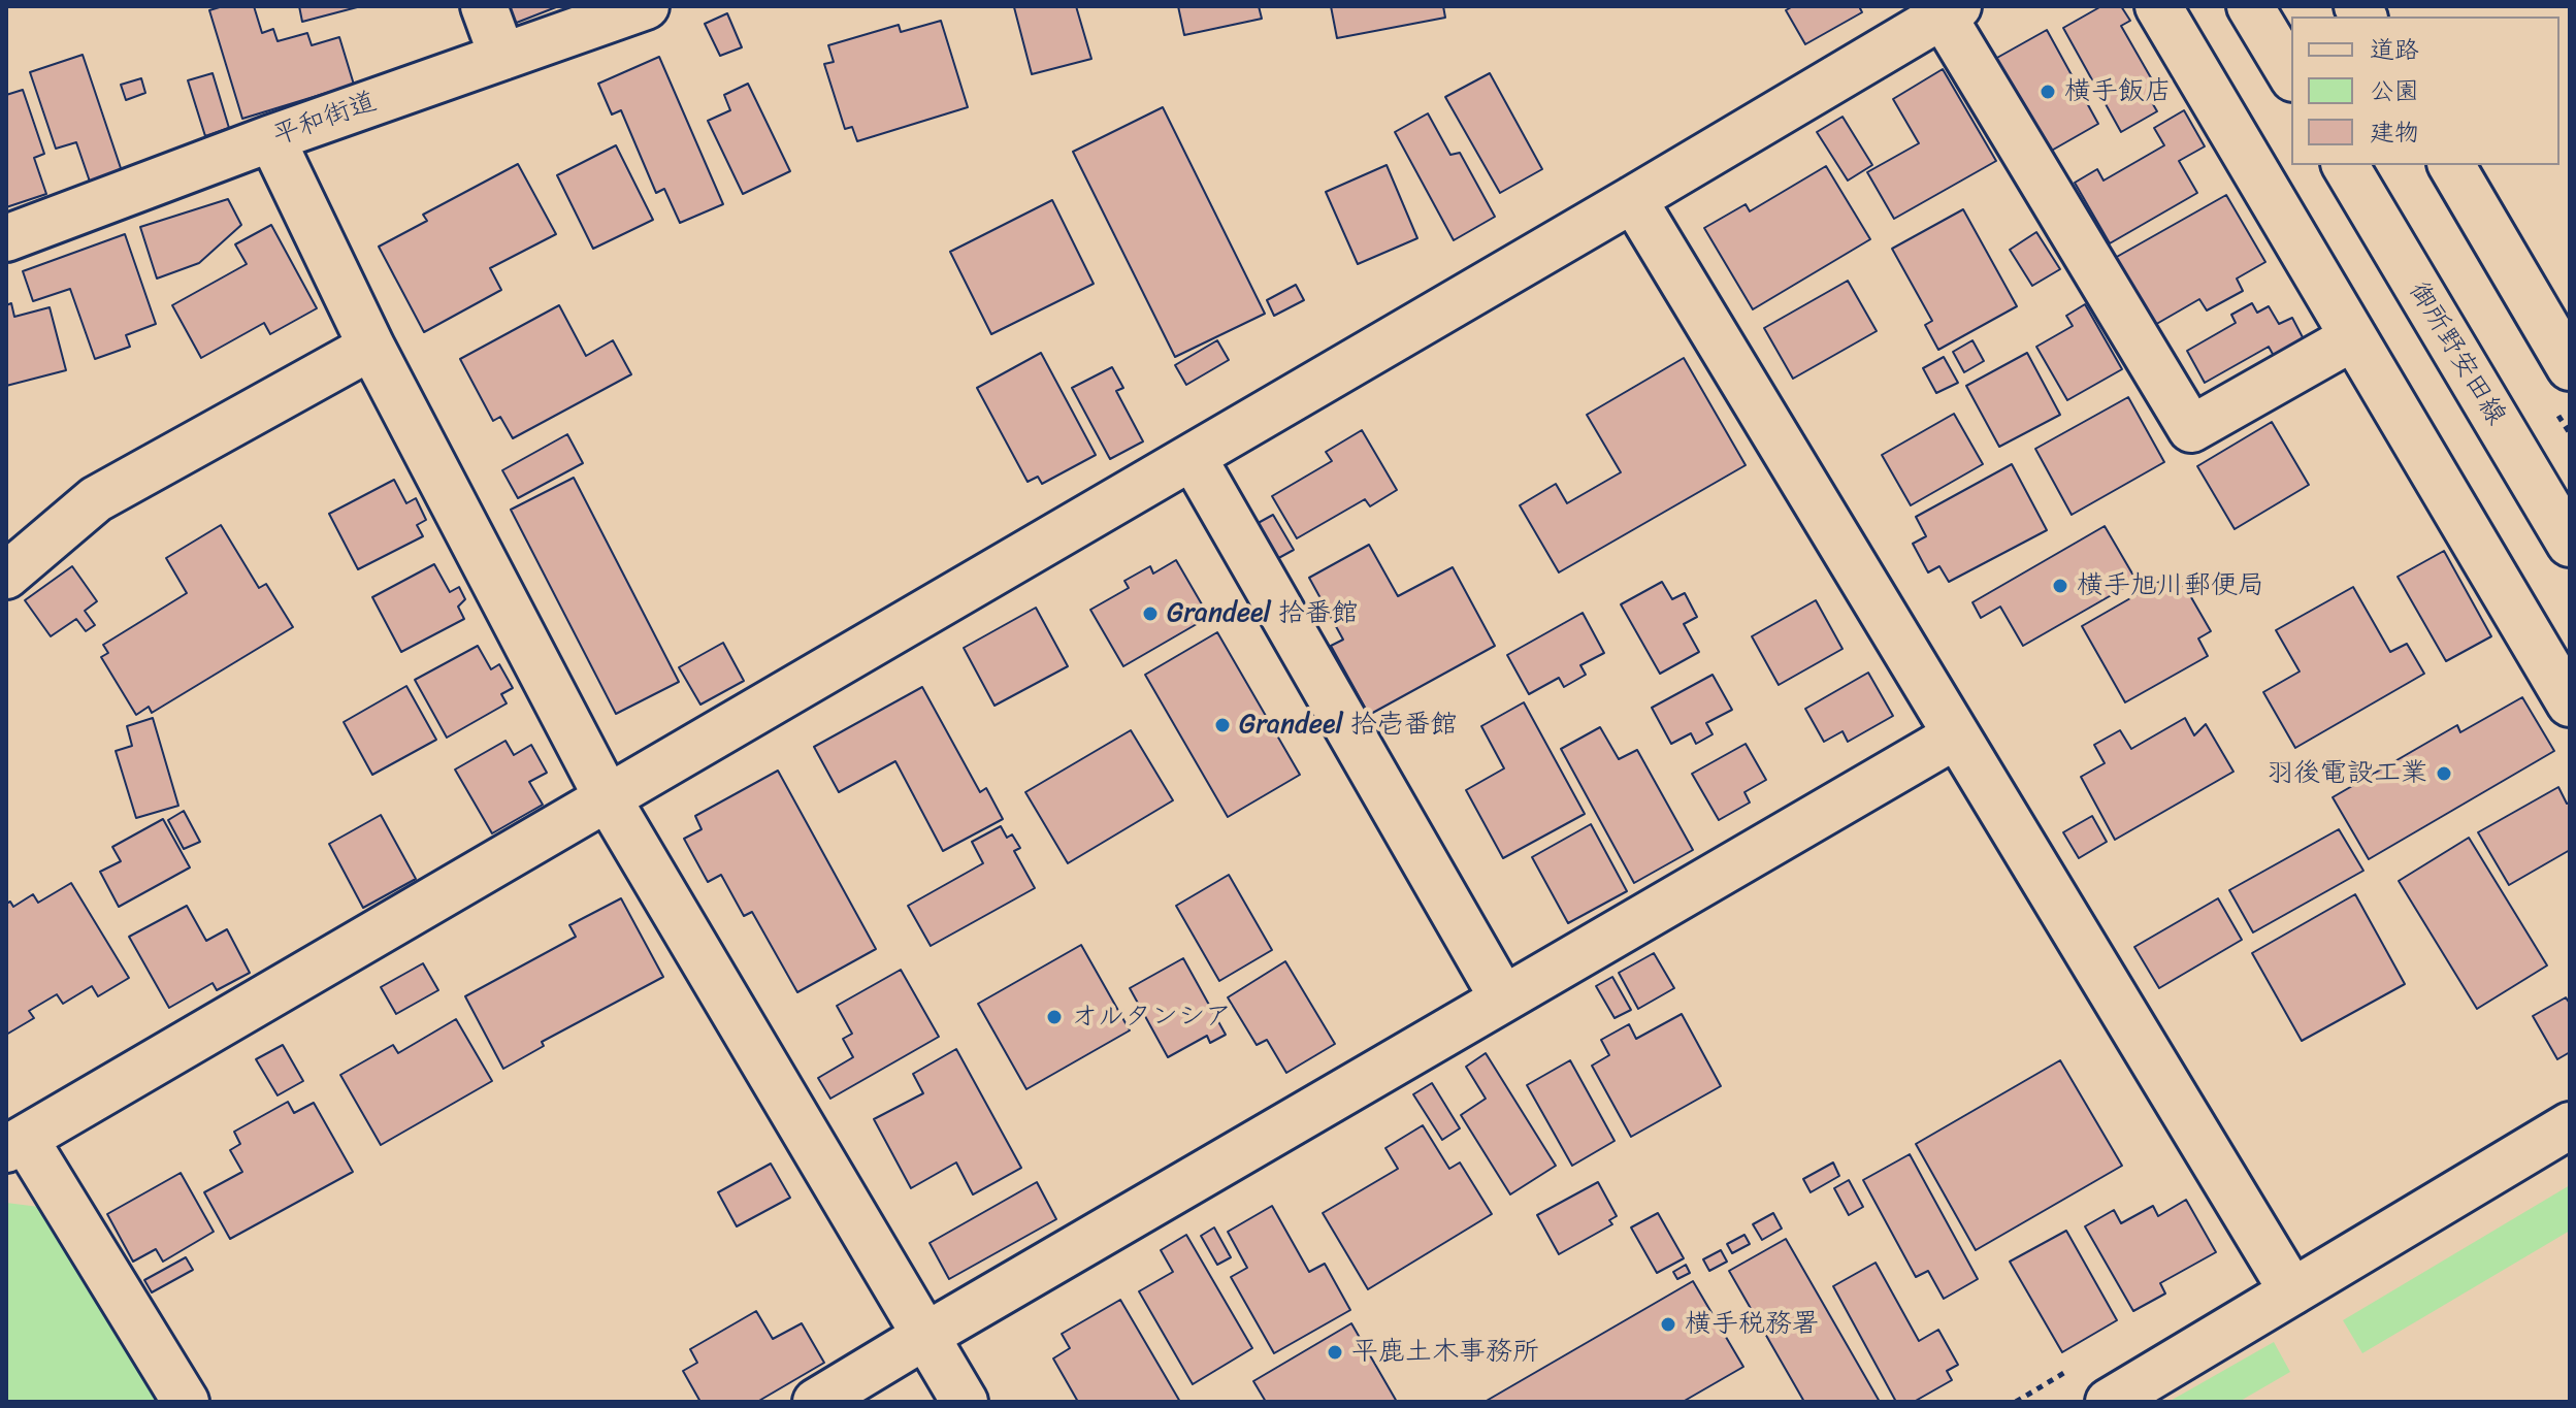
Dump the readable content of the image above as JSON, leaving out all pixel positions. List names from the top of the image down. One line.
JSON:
{"streets":{"street":["平和街道","御所野安田線"]},"places":["横手飯店","横手旭川郵便局","Grandeel 拾番館","Grandeel 拾壱番館","羽後電設工業","オルタンシア","横手税務署","平鹿土木事務所"],"legend":["道路","公園","建物"]}
